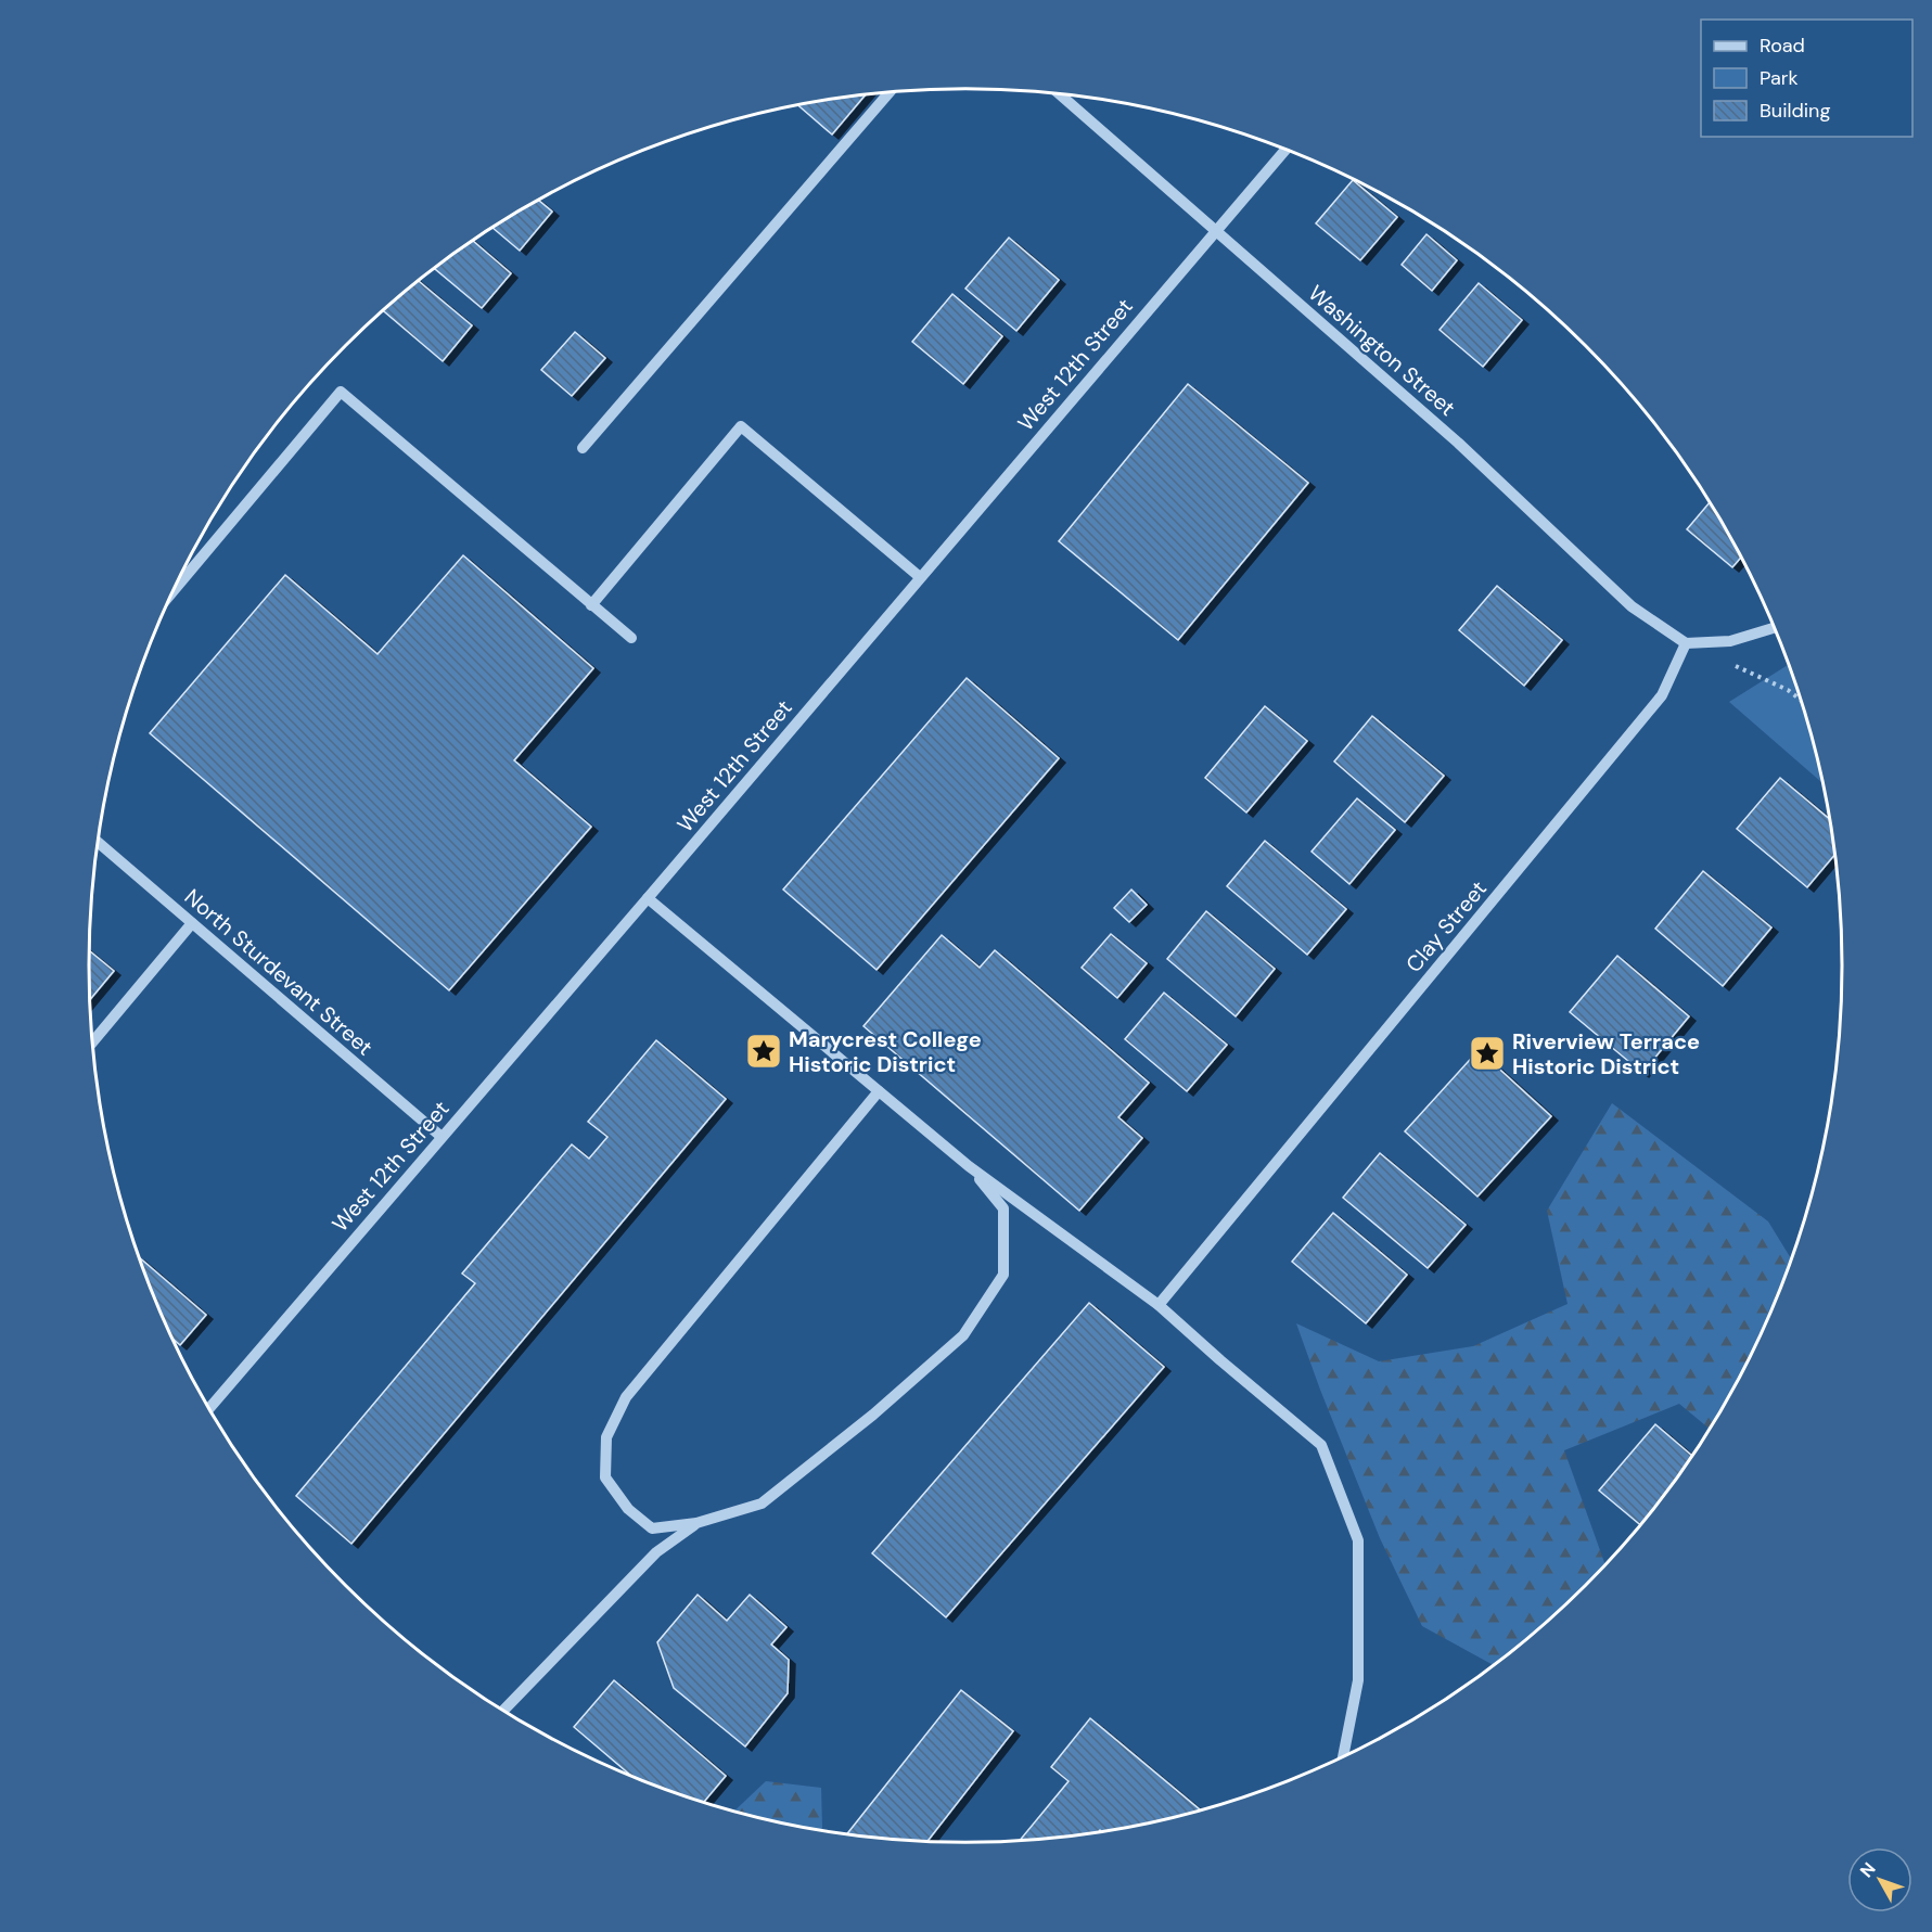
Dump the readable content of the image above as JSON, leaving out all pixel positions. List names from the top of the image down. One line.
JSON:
{"streets":{"street":["Washington Street","West 12th Street","Clay Street","North Sturdevant Street"]},"crossings":[["Washington Street","West 12th Street"],["Washington Street","Clay Street"],["West 12th Street","North Sturdevant Street"]],"places":{"place":["Marycrest College Historic District","Riverview Terrace Historic District"]},"legend":["Road","Park","Building"],"north":"top left"}
